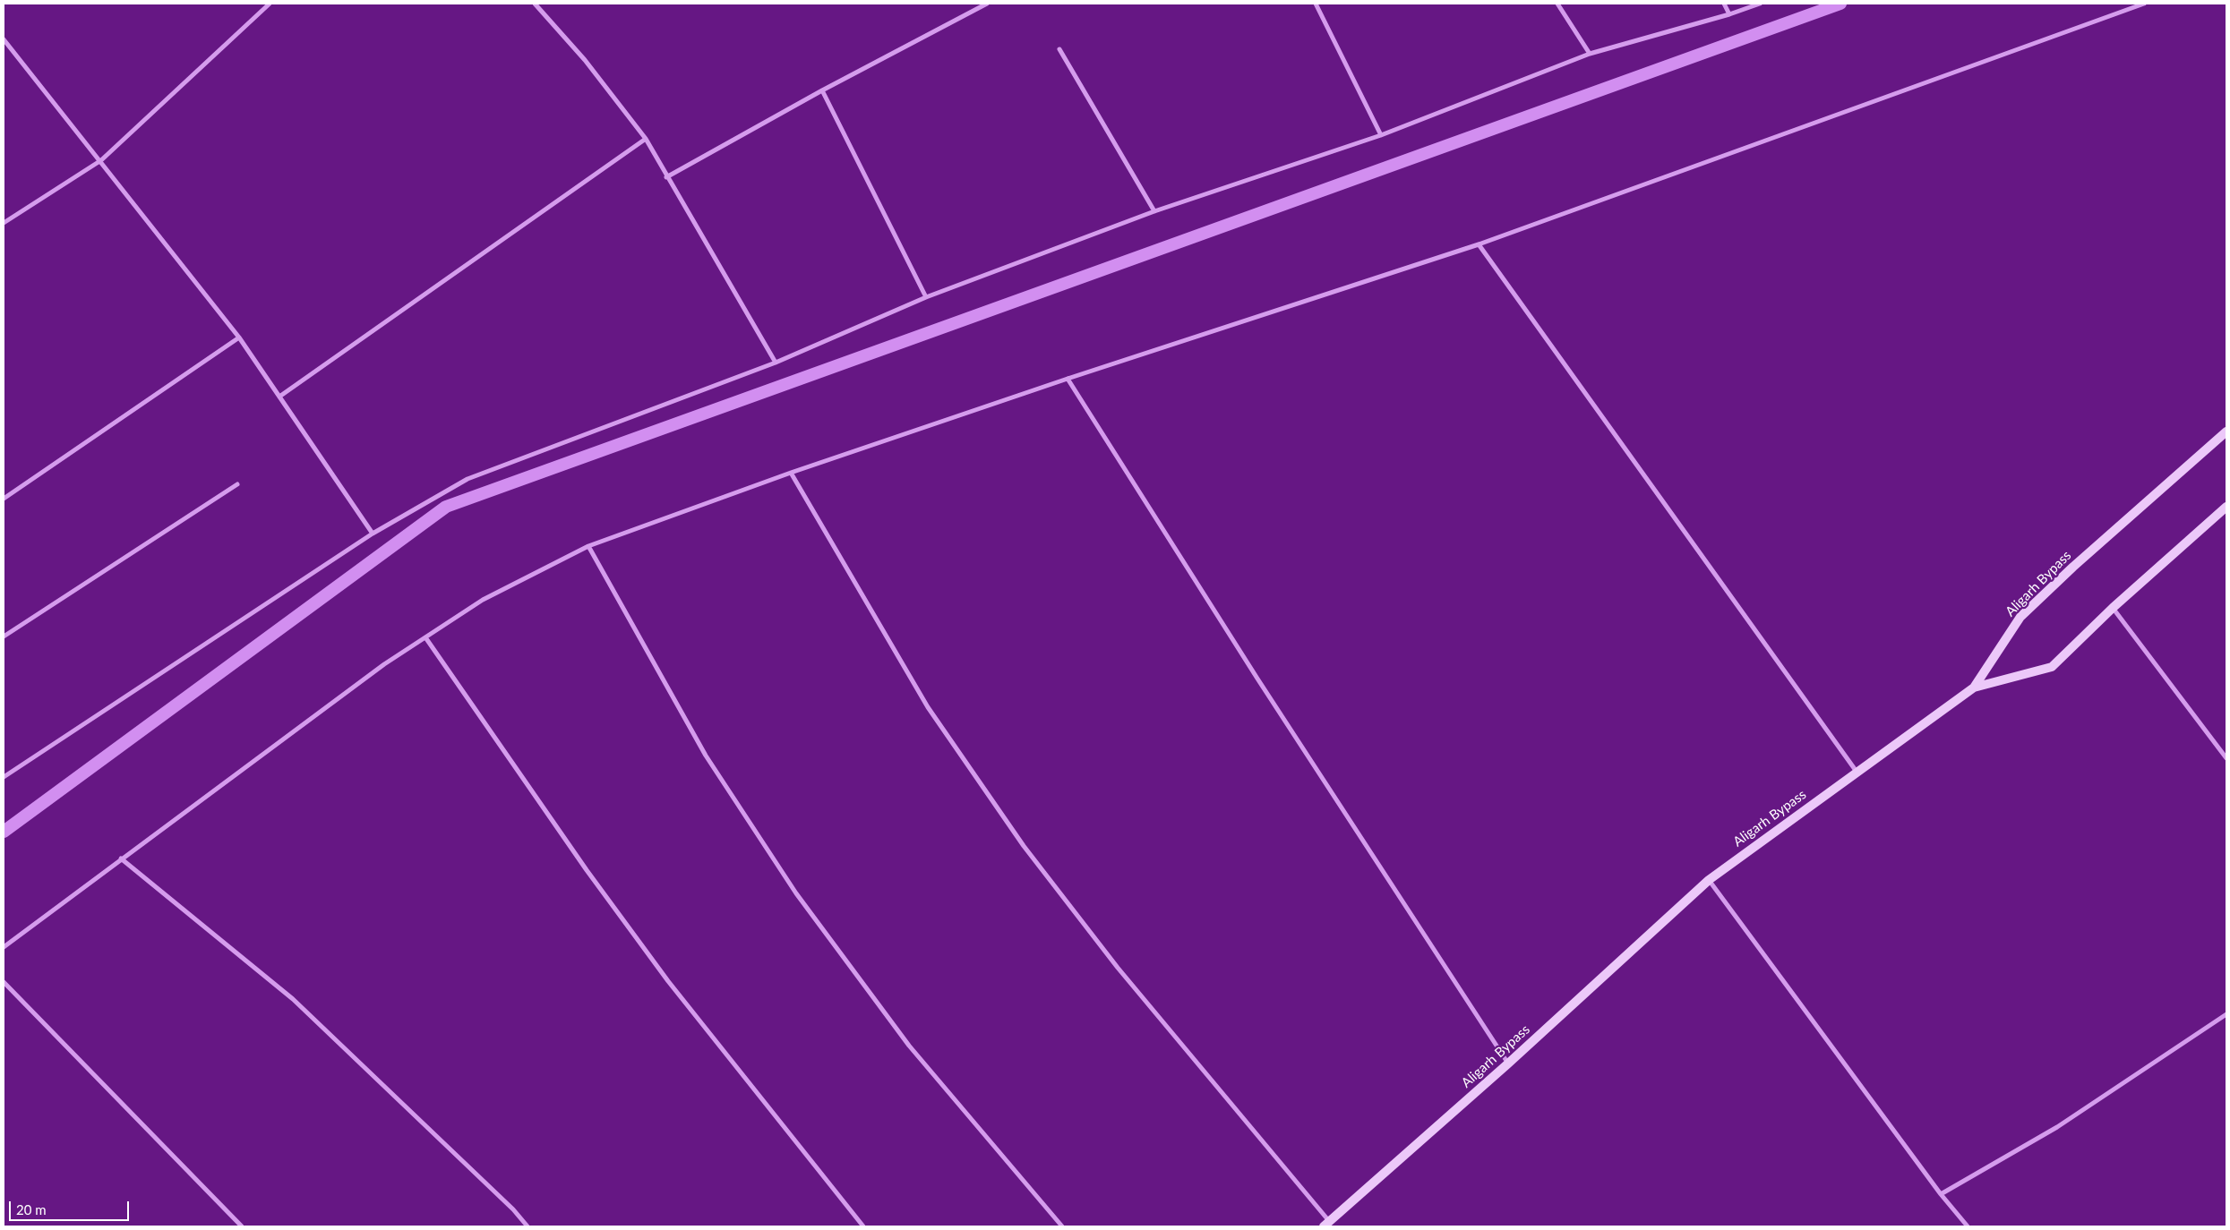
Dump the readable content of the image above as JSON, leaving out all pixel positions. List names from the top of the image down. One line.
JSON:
{"streets":{"main road":["Aligarh Bypass"]},"scale_bar":"20 m"}
